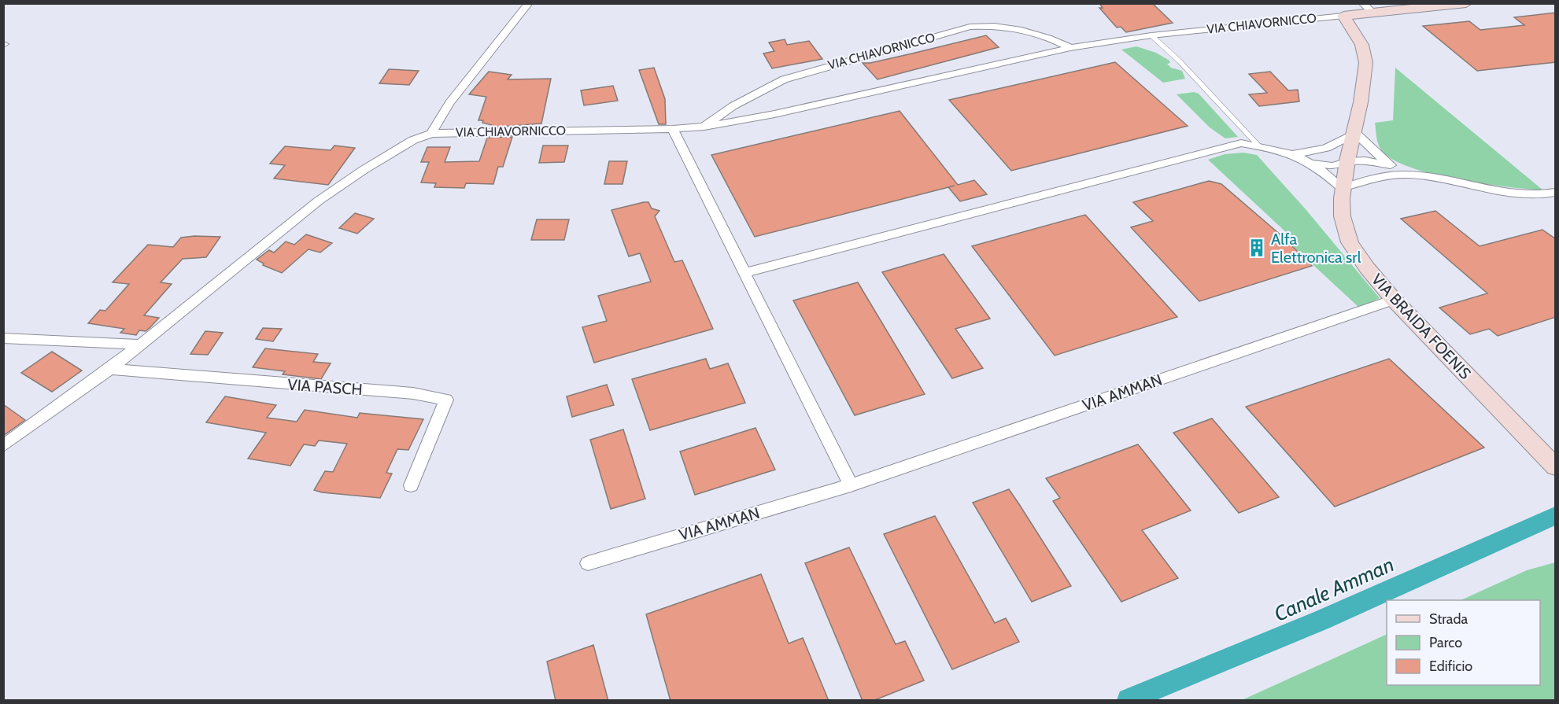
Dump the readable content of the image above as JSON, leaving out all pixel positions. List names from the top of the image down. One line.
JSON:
{"streets":{"street":["VIA CHIAVORNICCO","VIA BRAIDA FOENIS","VIA PASCH","VIA AMMAN"]},"crossings":[["VIA BRAIDA FOENIS","VIA AMMAN"]],"water":["Canale Amman"],"places":{"building":["Alfa Elettronica srl"]},"legend":["Strada","Parco","Edificio"]}
